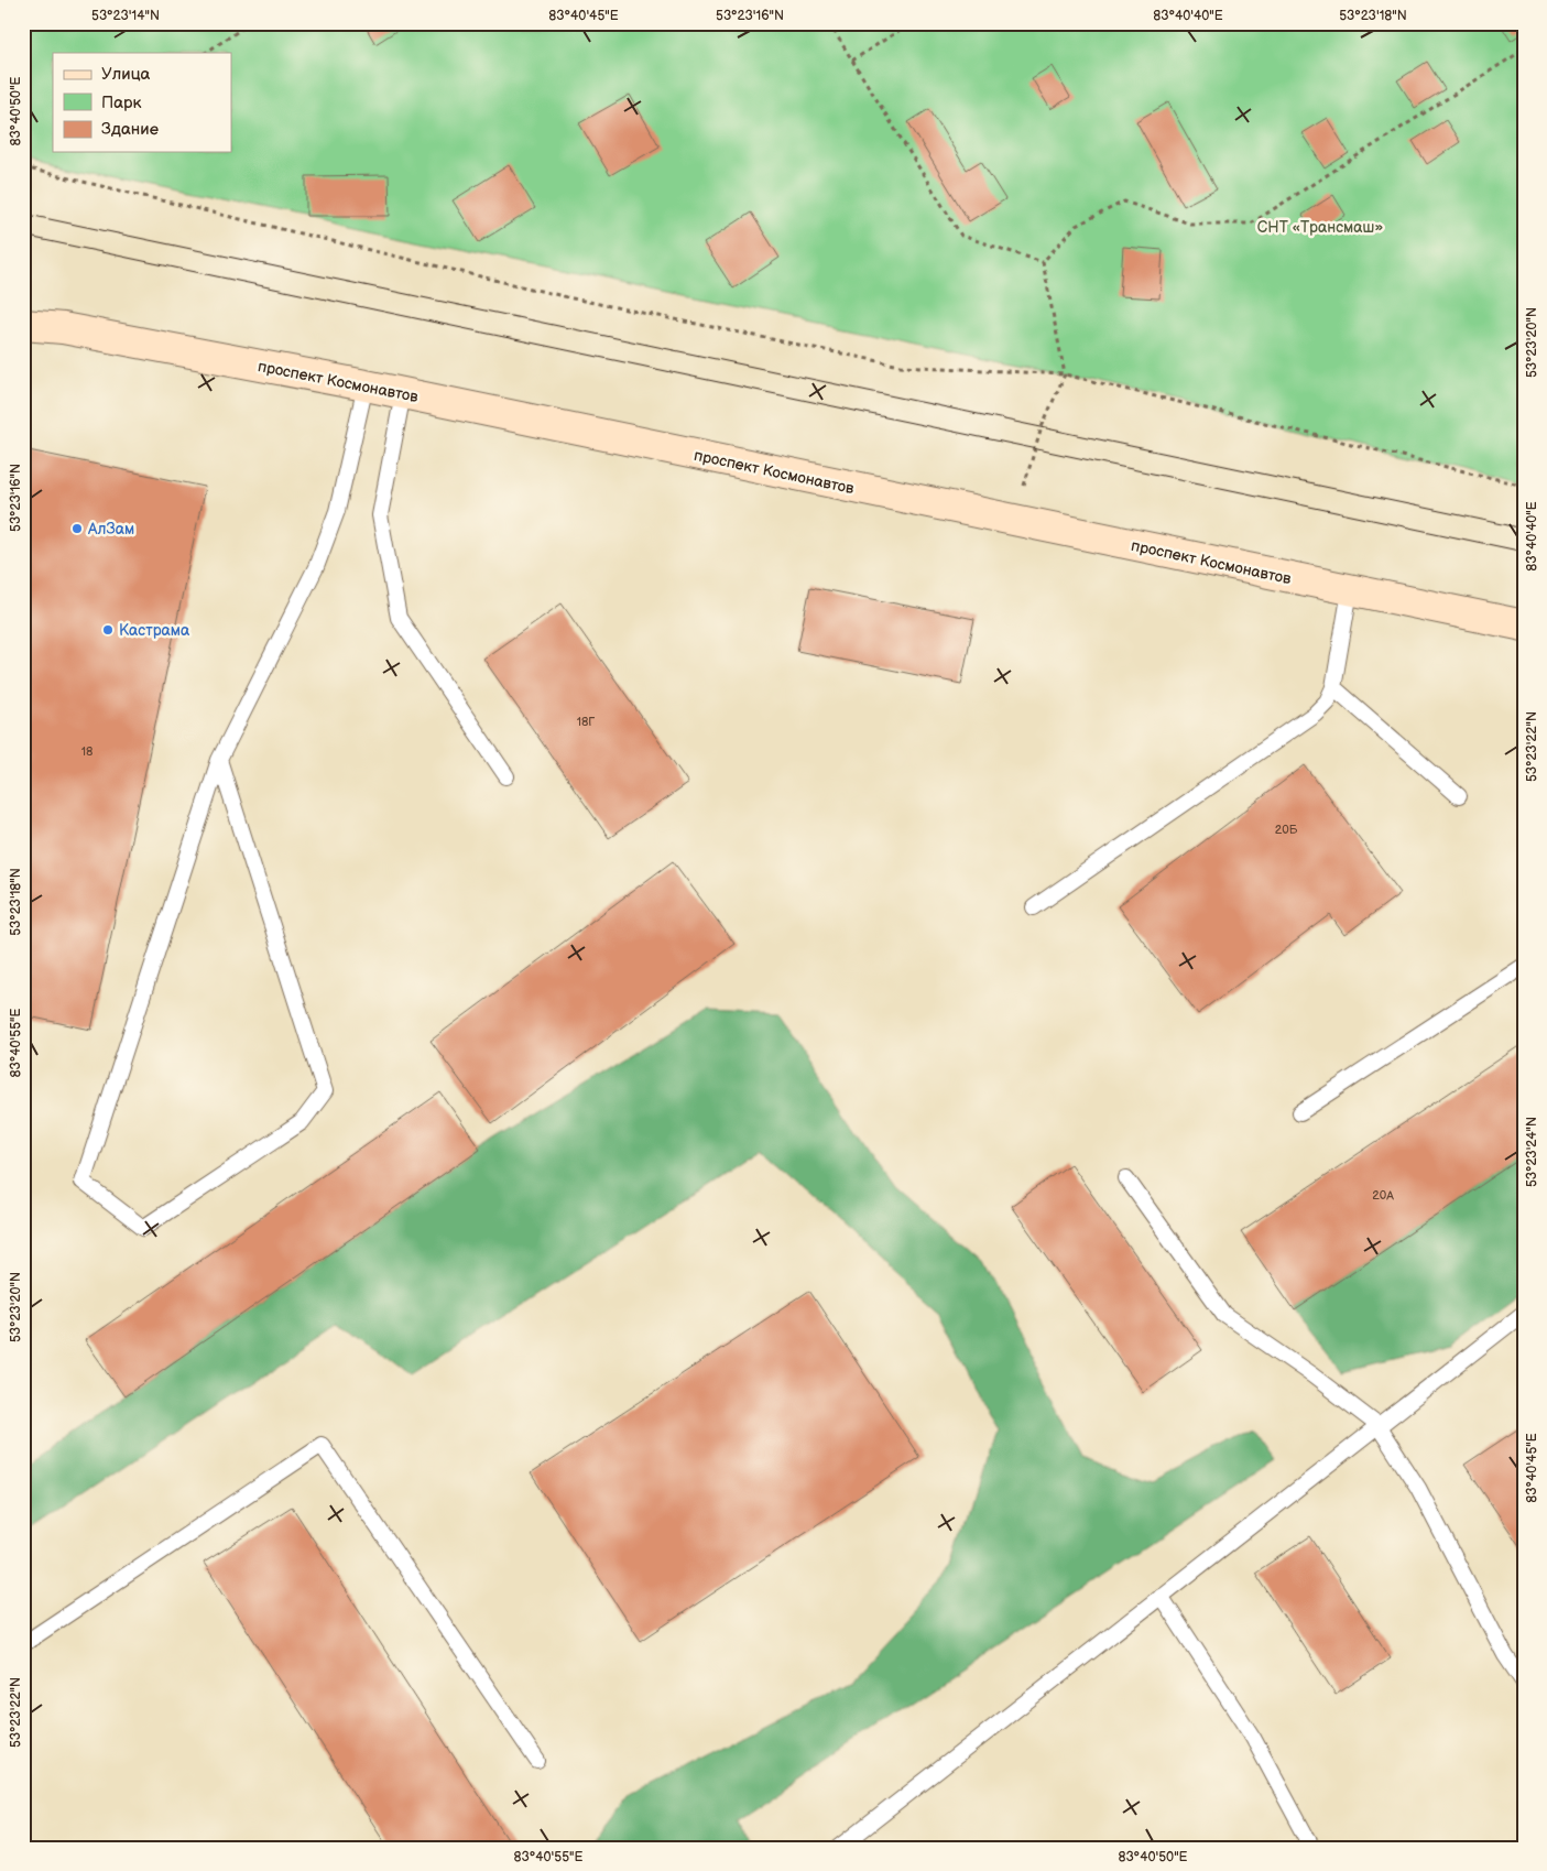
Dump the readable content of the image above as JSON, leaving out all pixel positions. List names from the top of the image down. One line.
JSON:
{"streets":{"main road":["проспект Космонавтов"]},"parks":["СНТ «Трансмаш»"],"places":["АлЗам","Кастрама"],"house_numbers":["18Г","18","20Б","20А"],"legend":["Улица","Парк","Здание"],"coordinates":["53°23'14\"N","83°40'45\"E","53°23'16\"N","83°40'40\"E","53°23'18\"N","83°40'50\"E","53°23'20\"N","53°23'22\"N","83°40'55\"E","53°23'24\"N"]}
